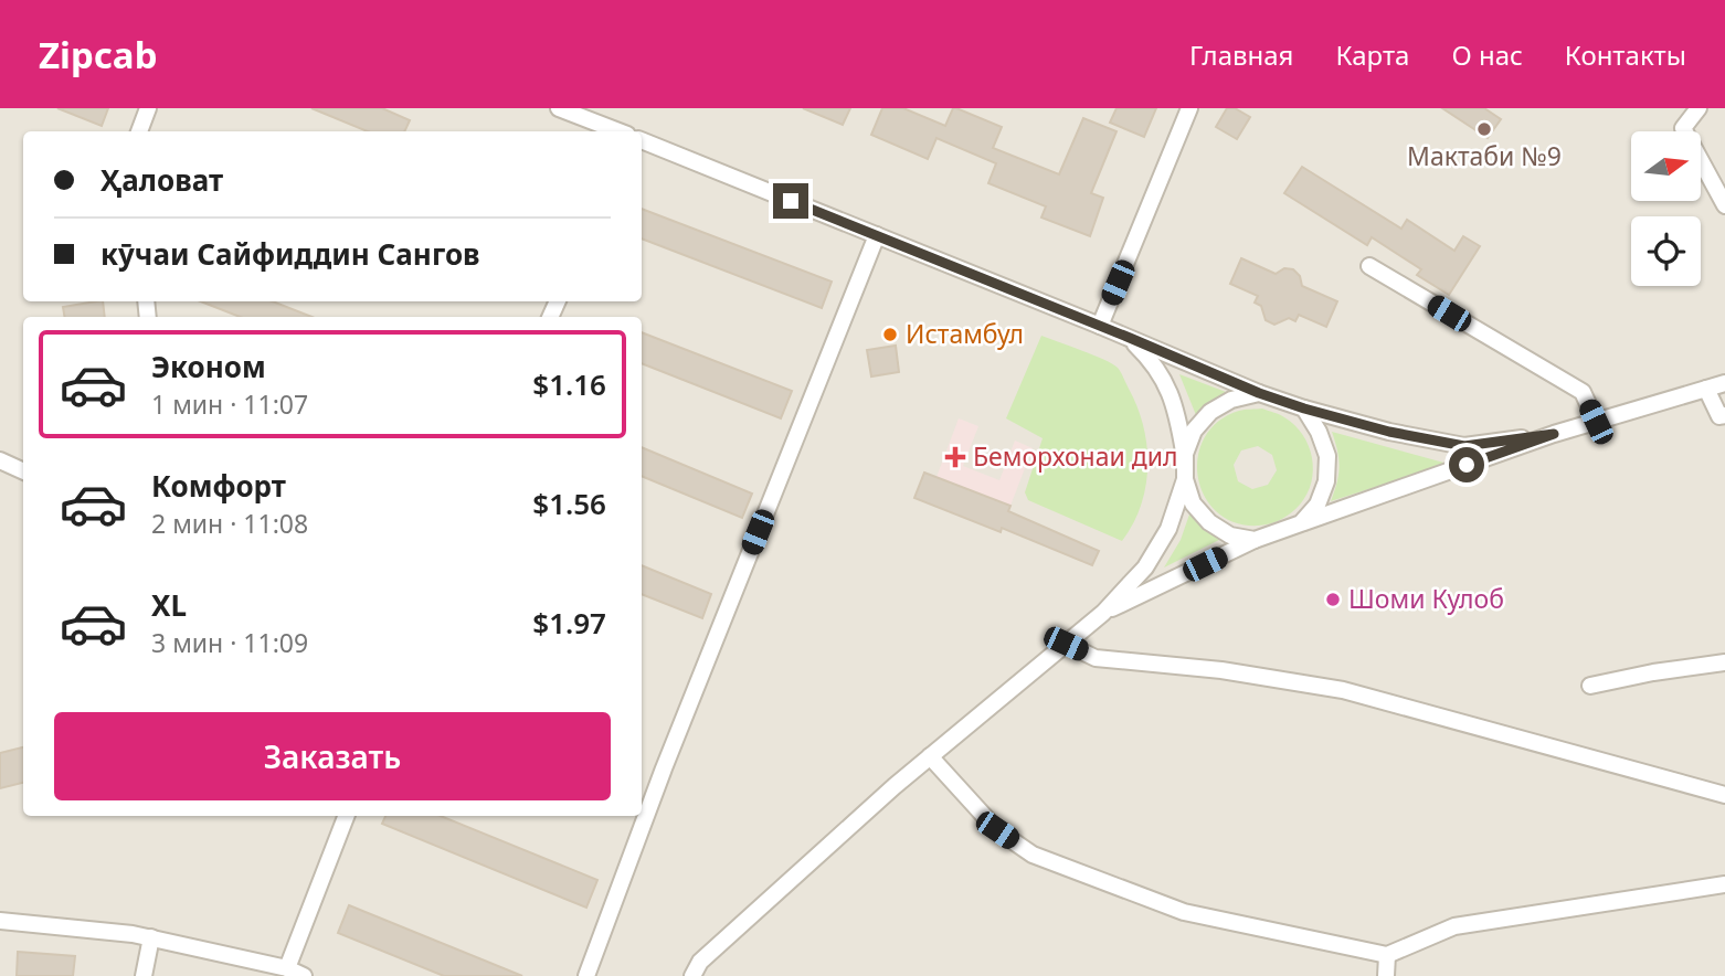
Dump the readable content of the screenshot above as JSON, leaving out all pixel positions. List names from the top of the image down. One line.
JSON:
{"places":{"other":["Мактаби №9","Истамбул","Шоми Кулоб"],"health":["Беморхонаи дил"]},"north":"right","page":{"header":"Zipcab","nav":["Главная","Карта","О нас","Контакты"],"banner":["Ҳаловат","кӯчаи Сайфиддин Сангов"],"list":[{"name":"Эконом","note":"1 мин · 11:07","value":"$1.16"},{"name":"Комфорт","note":"2 мин · 11:08","value":"$1.56"},{"name":"XL","note":"3 мин · 11:09","value":"$1.97"}],"buttons":"Заказать"}}
